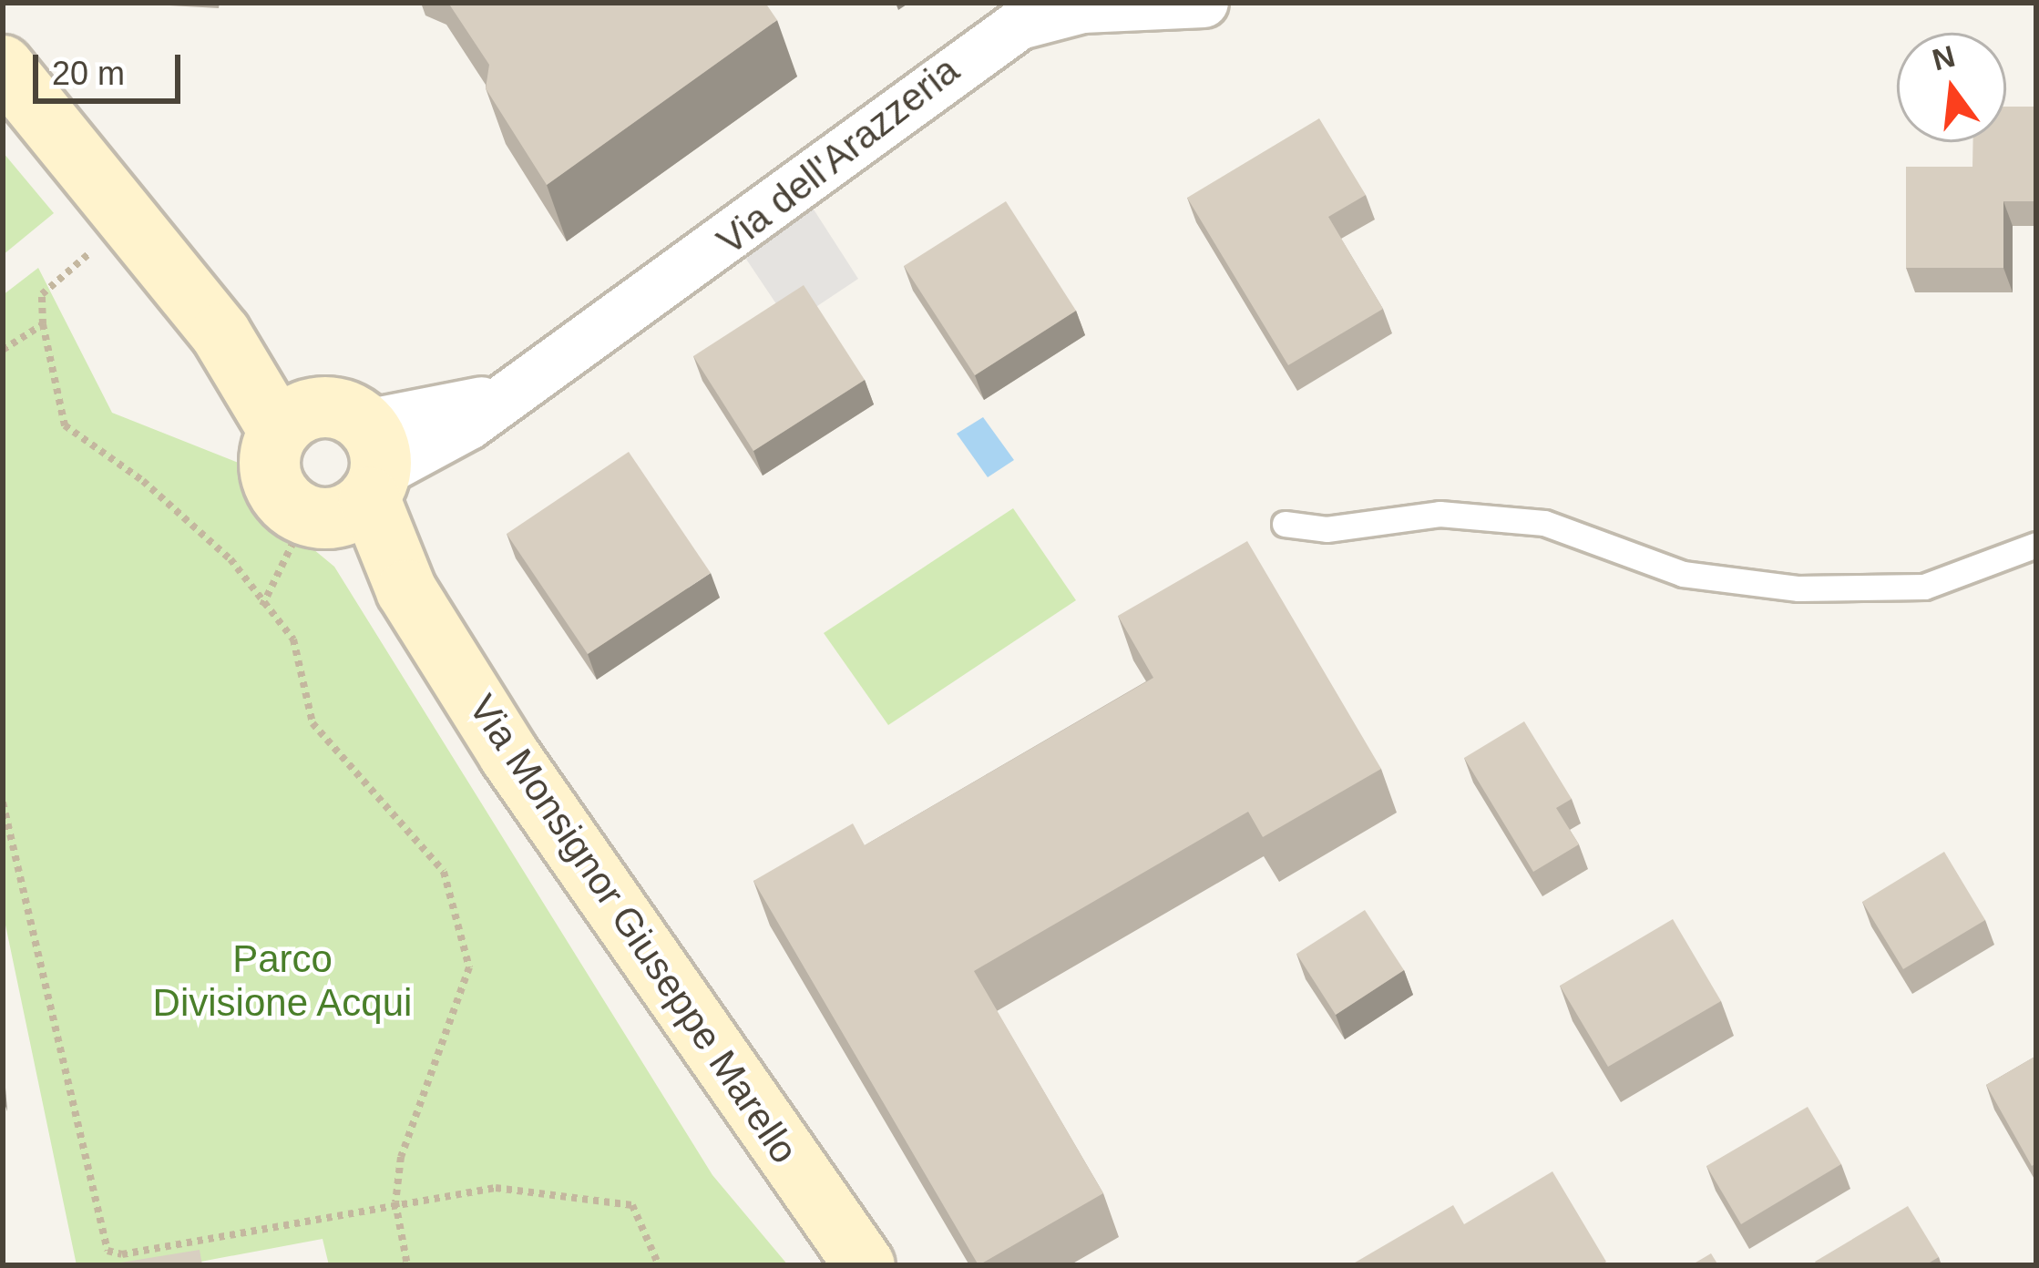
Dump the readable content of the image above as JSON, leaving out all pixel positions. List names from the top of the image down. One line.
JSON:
{"streets":{"street":["Via dell'Arazzeria","Via Monsignor Giuseppe Marello"]},"crossings":[["Via dell'Arazzeria","Via Monsignor Giuseppe Marello"]],"parks":["Parco Divisione Acqui"],"scale_bar":"20 m","north":"top"}
